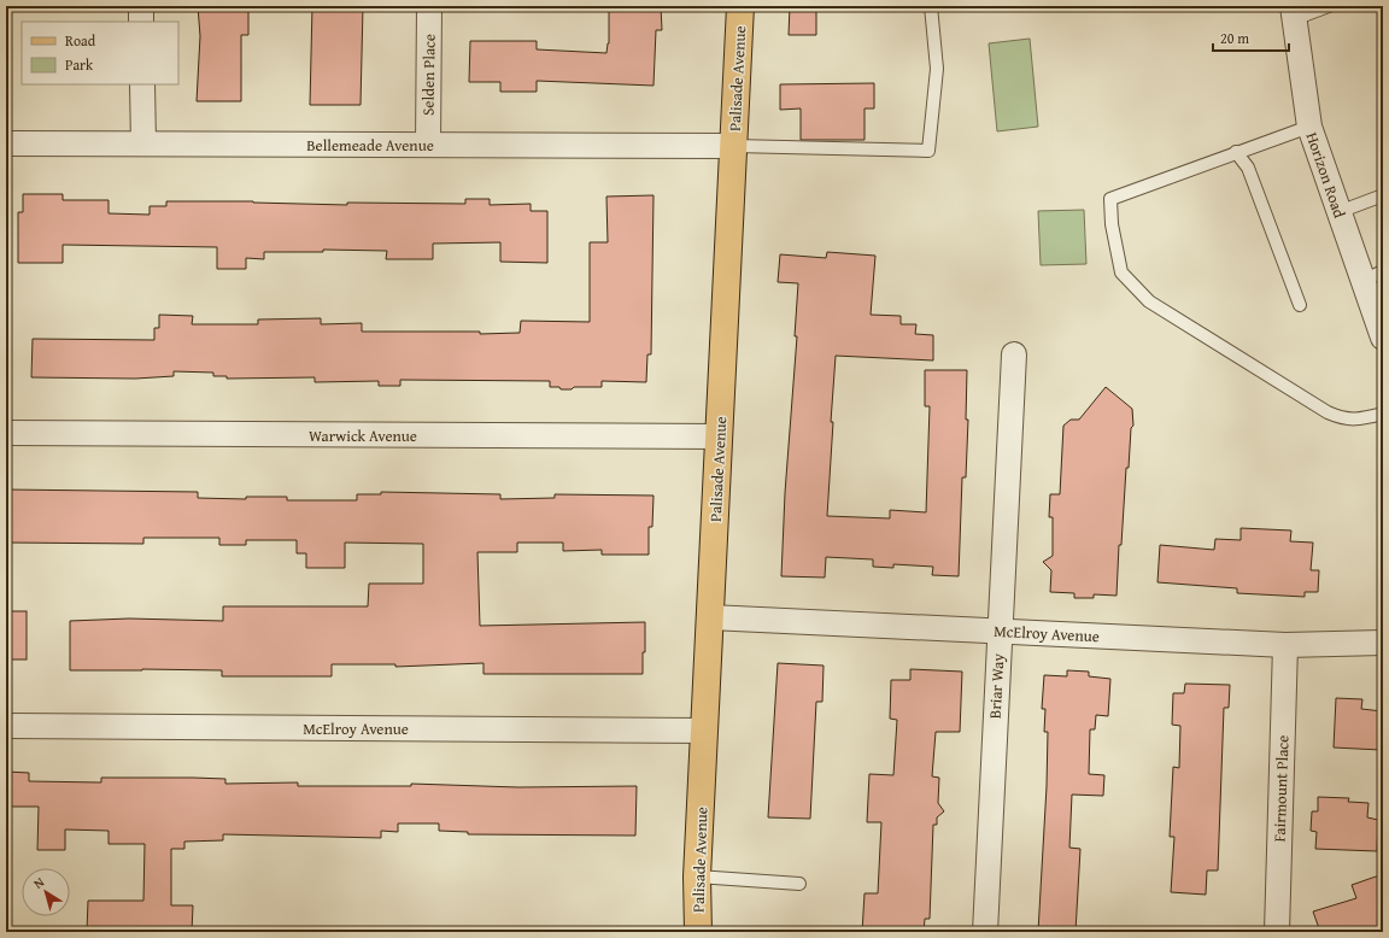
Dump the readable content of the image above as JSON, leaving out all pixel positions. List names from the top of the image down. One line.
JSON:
{"streets":{"main road":["Palisade Avenue"],"street":["Selden Place","Bellemeade Avenue","Horizon Road","Warwick Avenue","McElroy Avenue","Briar Way","Fairmount Place"]},"crossings":[["Selden Place","Bellemeade Avenue"],["Palisade Avenue","Bellemeade Avenue"],["Palisade Avenue","Warwick Avenue"],["Palisade Avenue","McElroy Avenue"],["McElroy Avenue","Briar Way"],["McElroy Avenue","Fairmount Place"]],"legend":["Road","Park"],"scale_bar":"20 m","north":"top left"}
